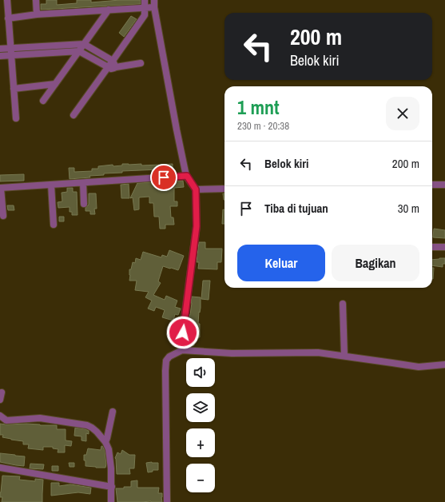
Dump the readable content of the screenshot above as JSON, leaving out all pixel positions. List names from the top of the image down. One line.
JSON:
{"page":{"turn":["200 m","Belok kiri"],"heading":["1 mnt","230 m · 20:38"],"list":[{"name":"Belok kiri","value":"200 m"},{"name":"Tiba di tujuan","value":"30 m"}],"buttons":["Keluar","Bagikan"],"map_buttons":["+","−"]}}
